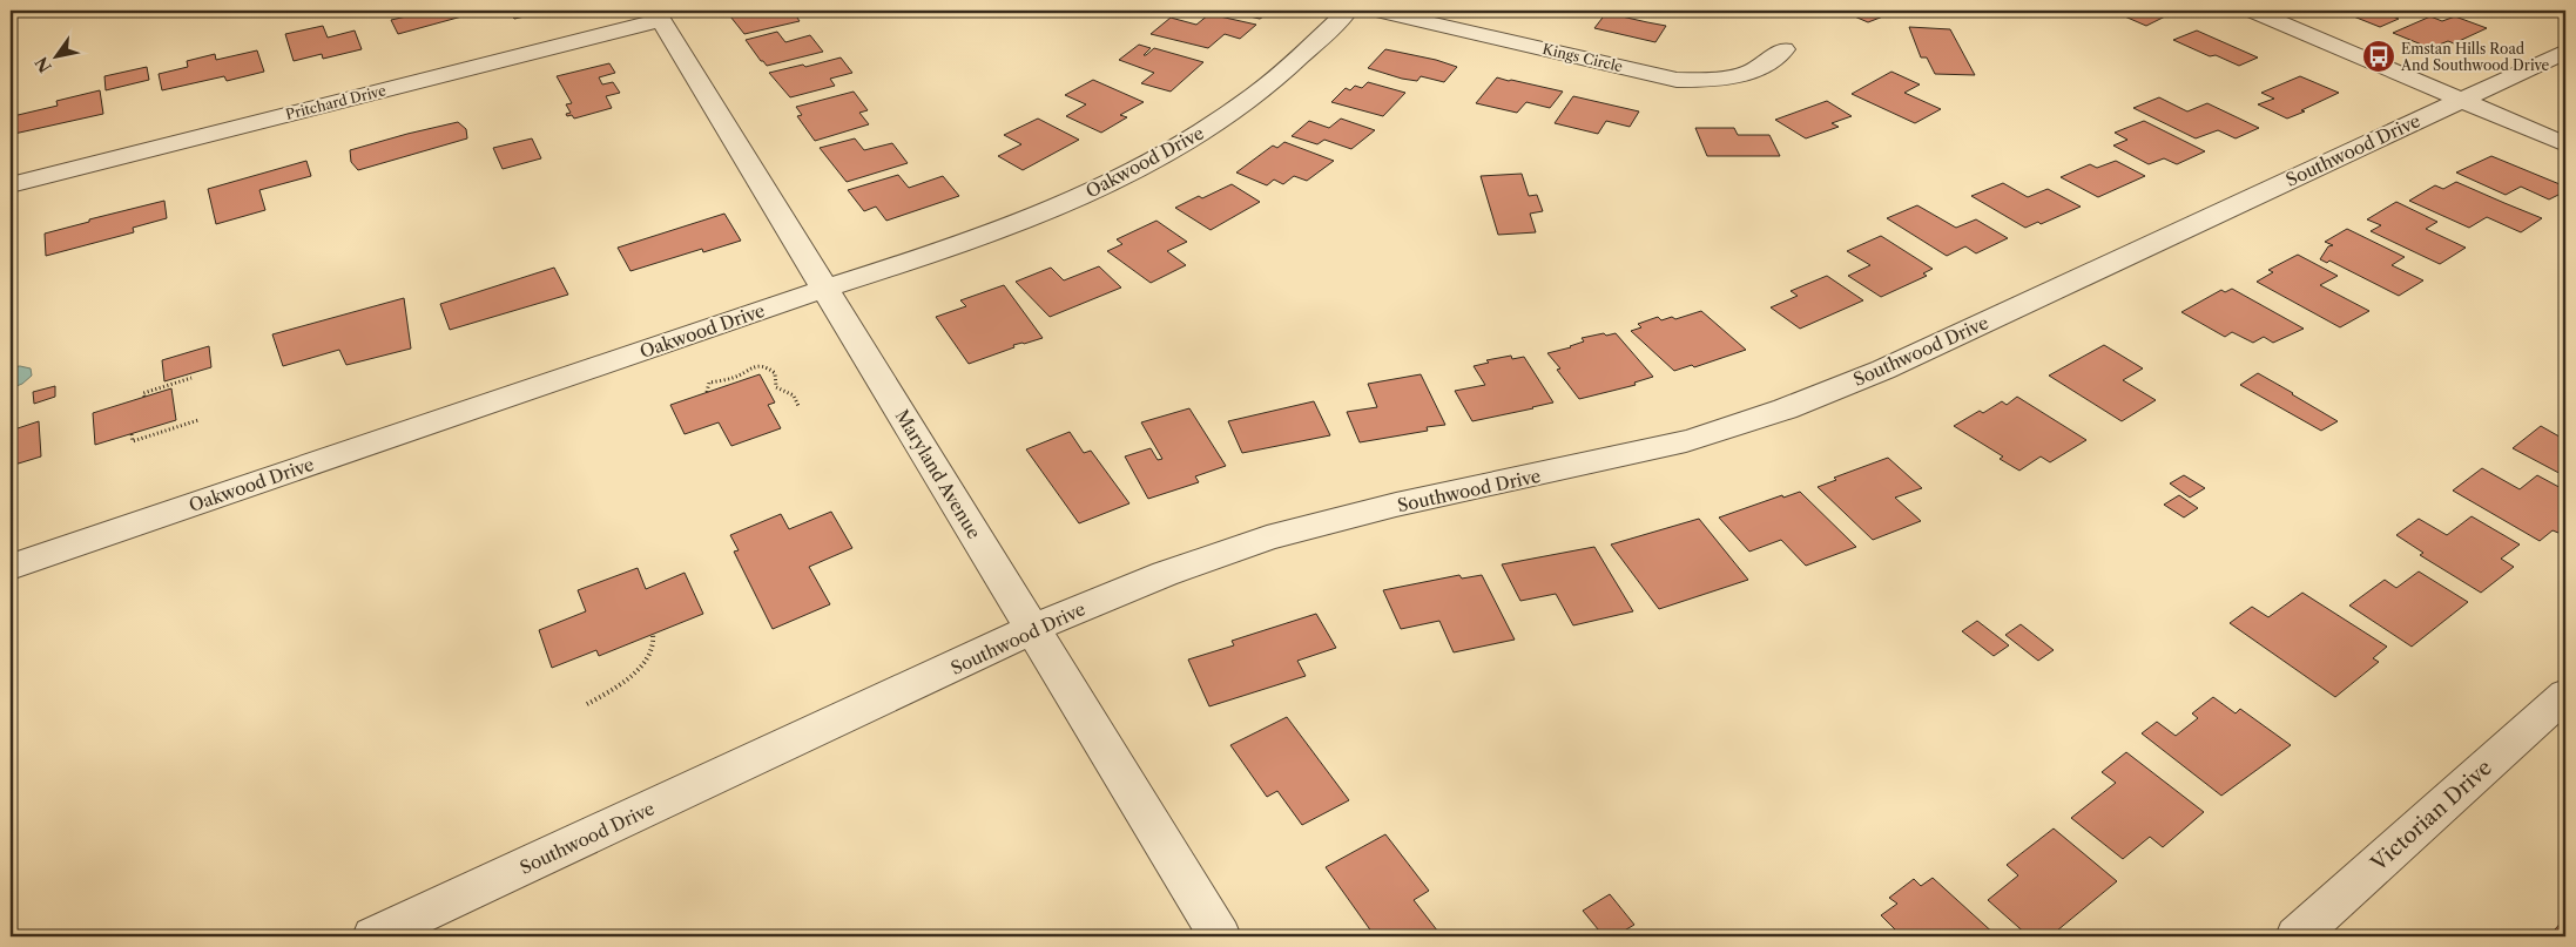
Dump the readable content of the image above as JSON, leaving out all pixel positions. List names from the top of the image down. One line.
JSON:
{"streets":{"street":["Kings Circle","Pritchard Drive","Southwood Drive","Oakwood Drive","Maryland Avenue","Victorian Drive"]},"crossings":[["Pritchard Drive","Maryland Avenue"],["Southwood Drive","Maryland Avenue"],["Oakwood Drive","Maryland Avenue"]],"places":{"bus stop":["Emstan Hills Road And Southwood Drive"]},"north":"bottom left"}
